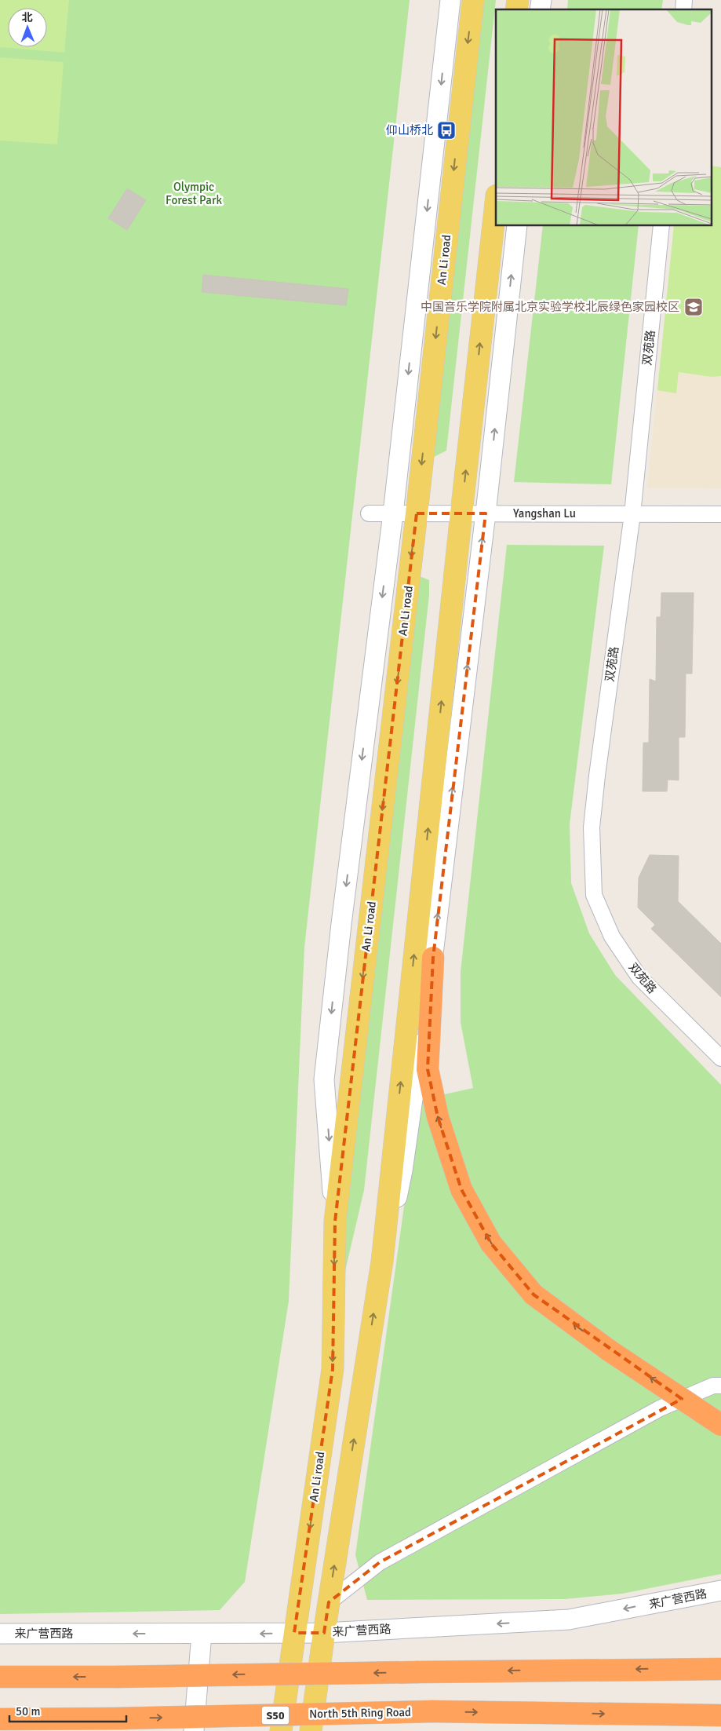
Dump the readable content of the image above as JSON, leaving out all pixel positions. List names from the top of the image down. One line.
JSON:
{"streets":{"highway":["North 5th Ring Road","S50"],"main road":["An Li road"],"street":["双苑路","Yangshan Lu","来广营西路"]},"crossings":[["An Li road","Yangshan Lu"],["An Li road","来广营西路"],["双苑路","Yangshan Lu"]],"one_way":["来广营西路"],"parks":["Olympic Forest Park"],"places":{"bus stop":["仰山桥北"],"school or university":["中国音乐学院附属北京实验学校北辰绿色家园校区"]},"scale_bar":"50 m","north":"top"}
